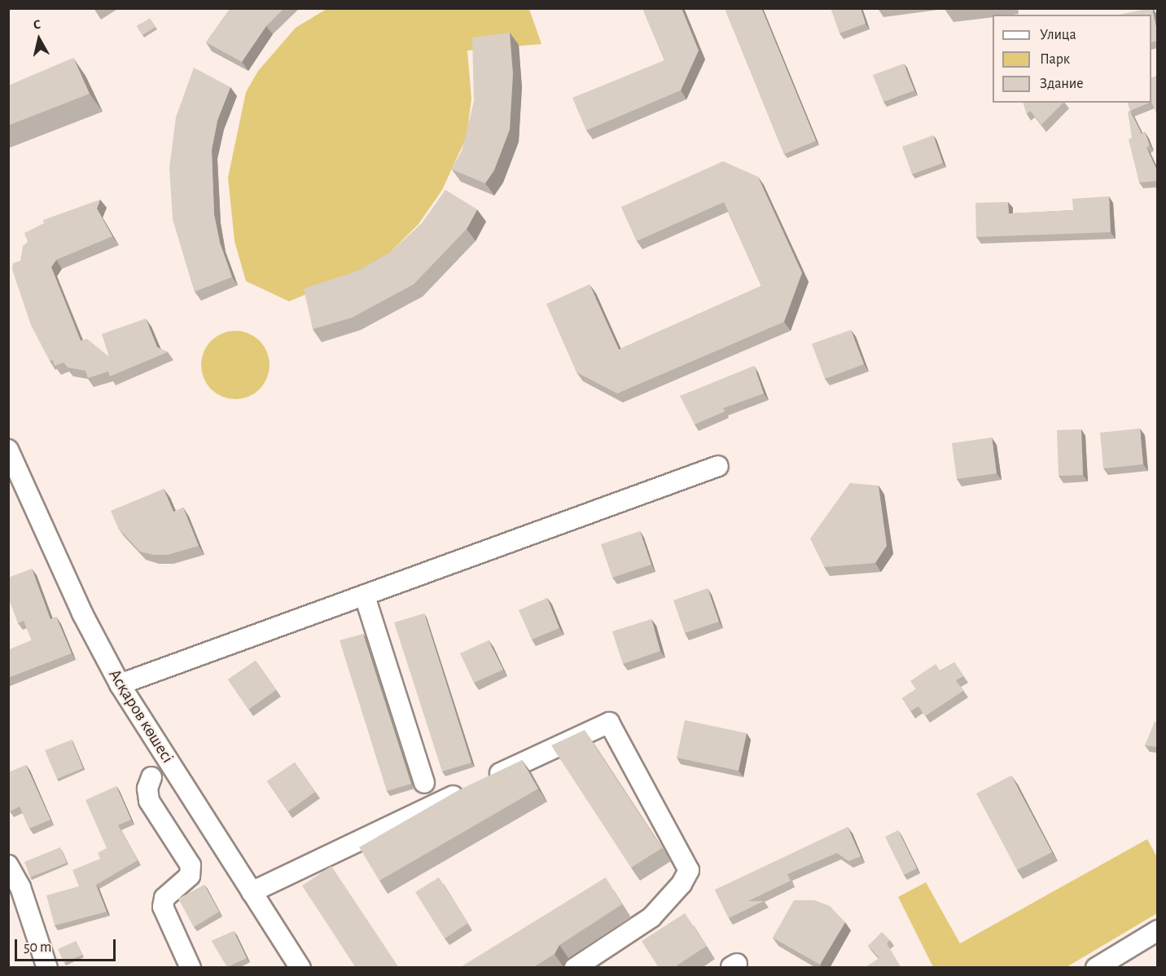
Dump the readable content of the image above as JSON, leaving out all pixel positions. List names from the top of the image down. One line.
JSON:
{"streets":{"street":["Асқаров көшесі"]},"legend":["Улица","Парк","Здание"],"scale_bar":"50 m","north":"top"}
